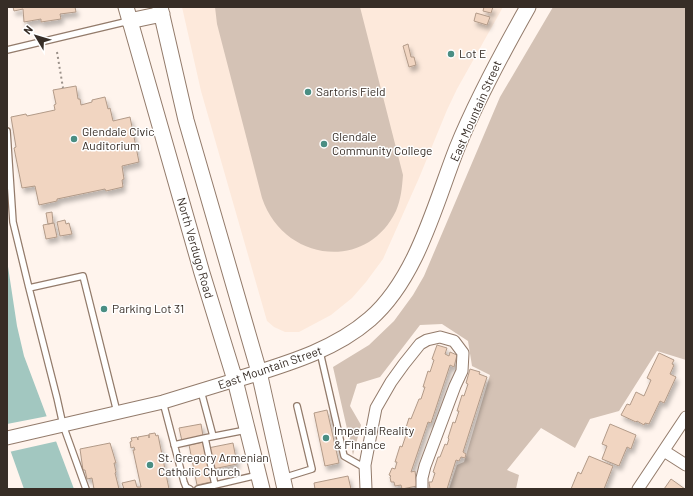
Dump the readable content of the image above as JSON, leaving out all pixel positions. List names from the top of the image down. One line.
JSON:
{"streets":{"main road":["East Mountain Street","North Verdugo Road"]},"crossings":[["East Mountain Street","North Verdugo Road"]],"places":["Lot E","Sartoris Field","Glendale Civic Auditorium","Glendale Community College","Parking Lot 31","Imperial Reality & Finance","St. Gregory Armenian Catholic Church"],"north":"top left"}
